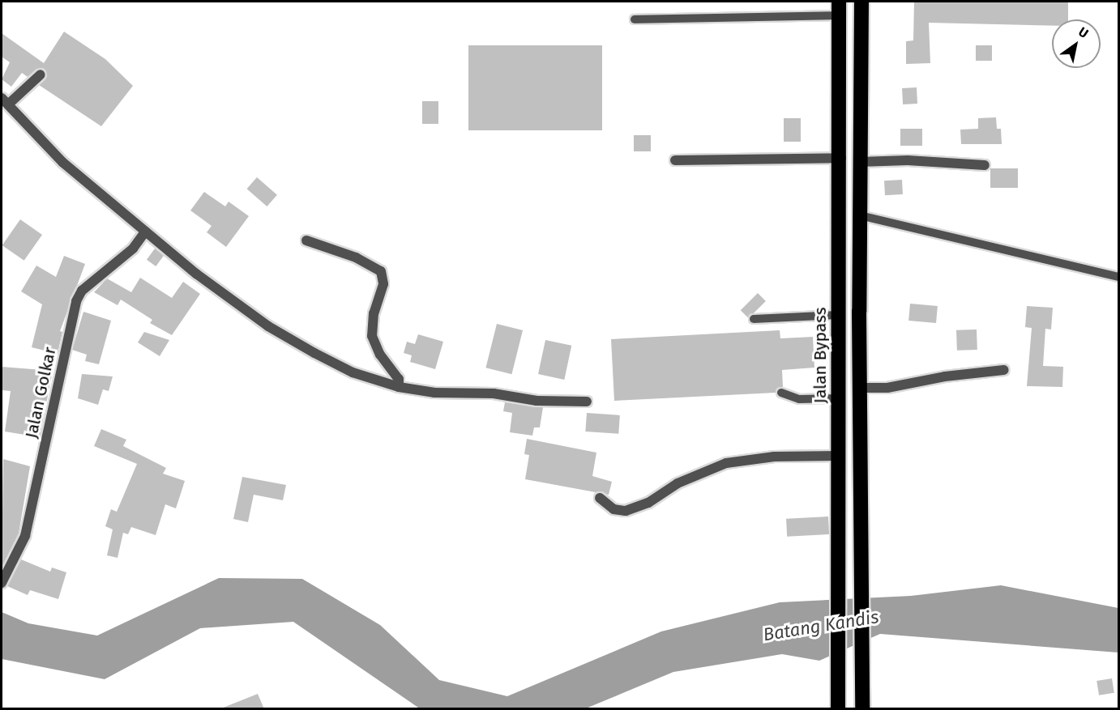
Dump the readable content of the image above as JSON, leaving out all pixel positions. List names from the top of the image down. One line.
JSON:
{"streets":{"highway":["Jalan Bypass"],"street":["Jalan Golkar"]},"water":["Batang Kandis"],"north":"top right"}
